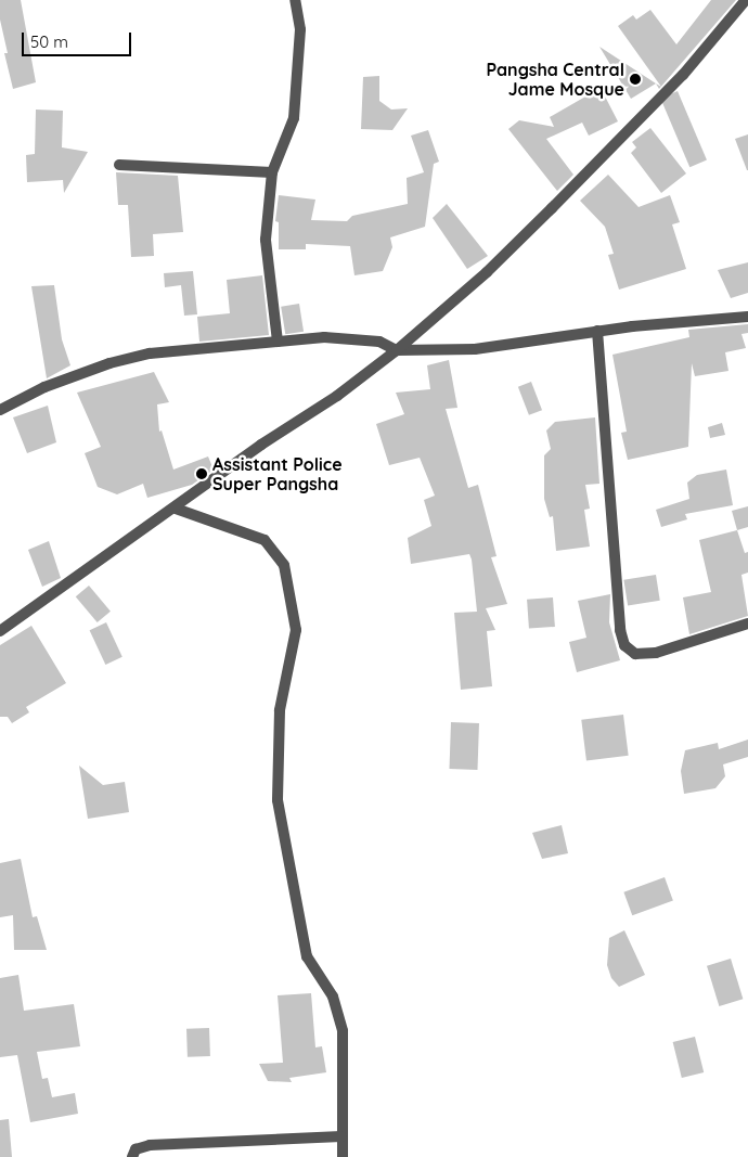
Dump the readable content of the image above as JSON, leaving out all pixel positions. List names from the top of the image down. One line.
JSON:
{"places":["Pangsha Central Jame Mosque","Assistant Police Super Pangsha"],"scale_bar":"50 m"}
